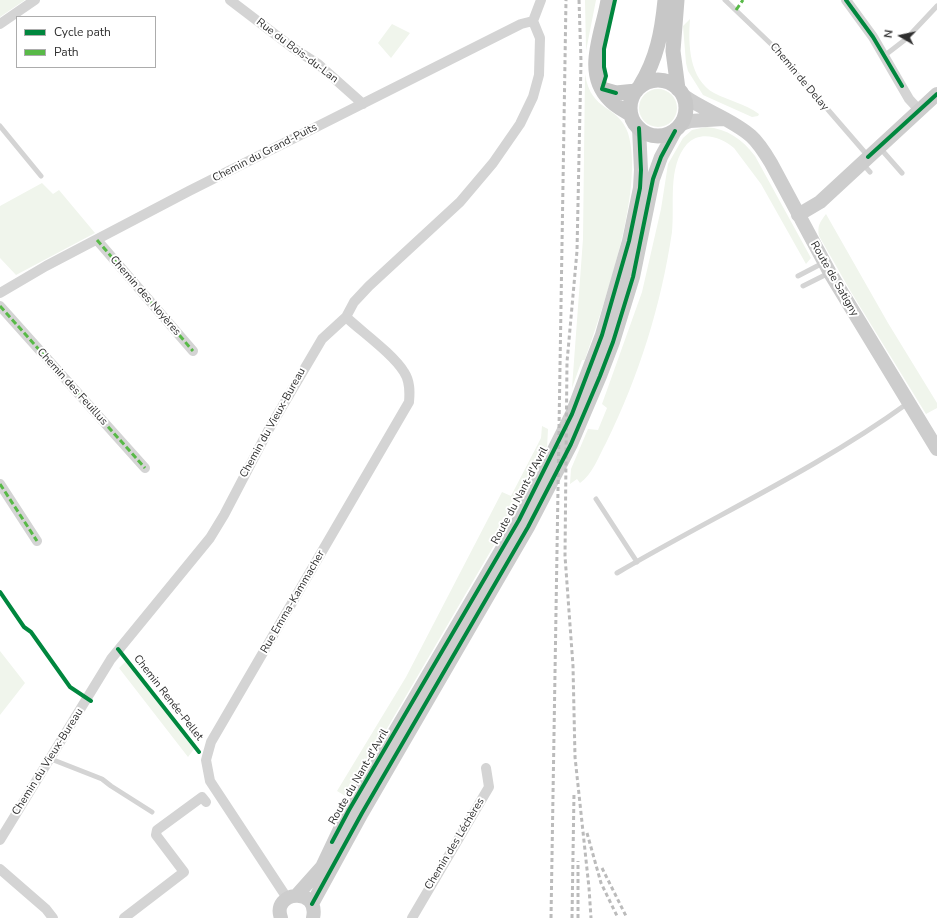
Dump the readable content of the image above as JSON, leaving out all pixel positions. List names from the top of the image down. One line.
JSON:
{"streets":{"main road":["Route de Satigny","Route du Nant-d'Avril"],"street":["Rue du Bois-du-Lan","Chemin du Grand-Puits","Chemin des Noyères","Chemin des Feuillus","Chemin du Vieux-Bureau","Rue Emma-Kammacher","Chemin des Léchères"],"lane":["Chemin de Delay"],"cycle path":["Chemin Renée-Pellet"]},"crossings":[["Rue du Bois-du-Lan","Chemin du Grand-Puits"],["Chemin du Grand-Puits","Chemin des Noyères"],["Chemin du Grand-Puits","Chemin du Vieux-Bureau"],["Route de Satigny","Route du Nant-d'Avril"],["Chemin du Vieux-Bureau","Rue Emma-Kammacher"],["Route du Nant-d'Avril","Rue Emma-Kammacher"]],"legend":["Cycle path","Path"],"north":"left"}
